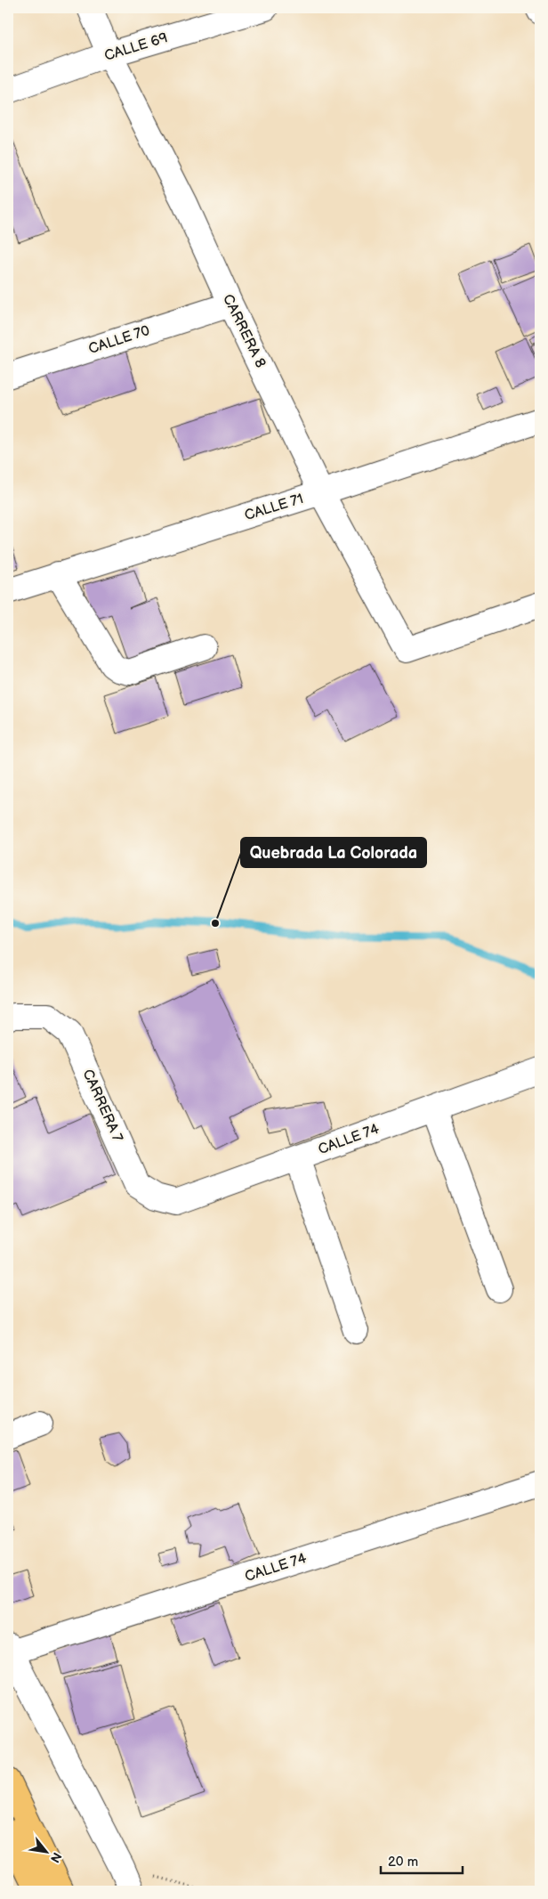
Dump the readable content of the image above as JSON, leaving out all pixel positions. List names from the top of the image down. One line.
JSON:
{"streets":{"street":["CALLE 69","CARRERA 8","CALLE 70","CALLE 71","CARRERA 7","CALLE 74"]},"crossings":[["CALLE 69","CARRERA 8"],["CARRERA 8","CALLE 70"],["CARRERA 8","CALLE 71"],["CARRERA 7","CALLE 74"]],"places":["Quebrada La Colorada"],"scale_bar":"20 m","north":"bottom right"}
